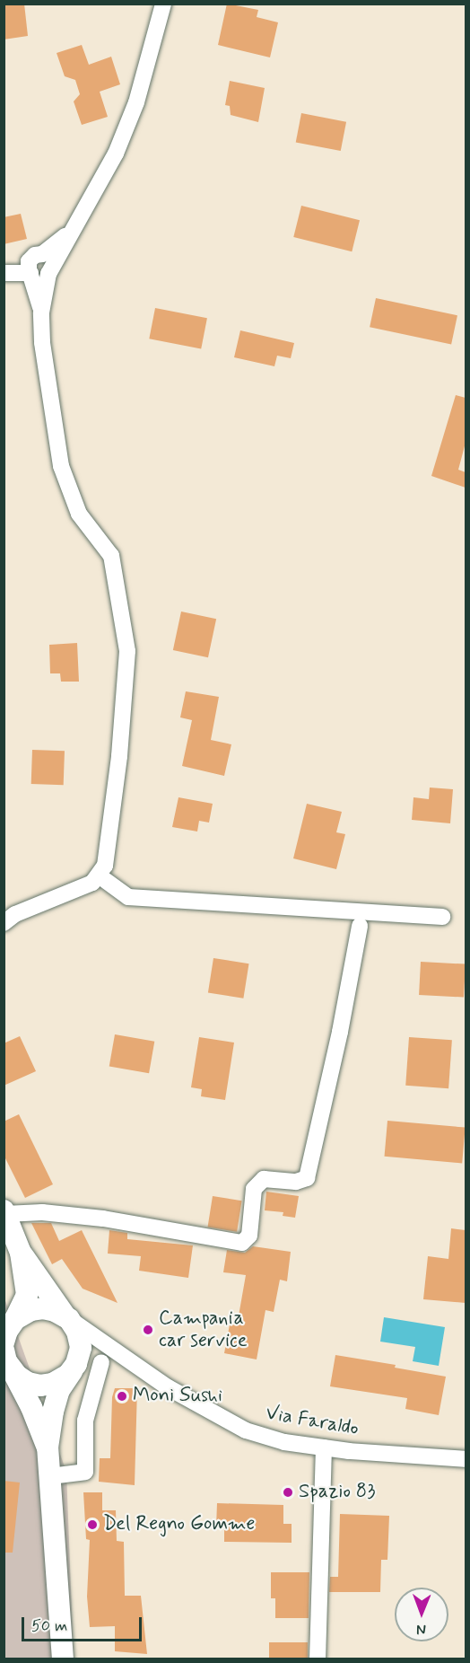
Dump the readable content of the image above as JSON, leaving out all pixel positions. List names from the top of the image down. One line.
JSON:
{"streets":{"street":["Via Faraldo"]},"places":["Campania car service","Moni Sushi","Spazio 83","Del Regno Gomme"],"scale_bar":"50 m","north":"bottom"}
